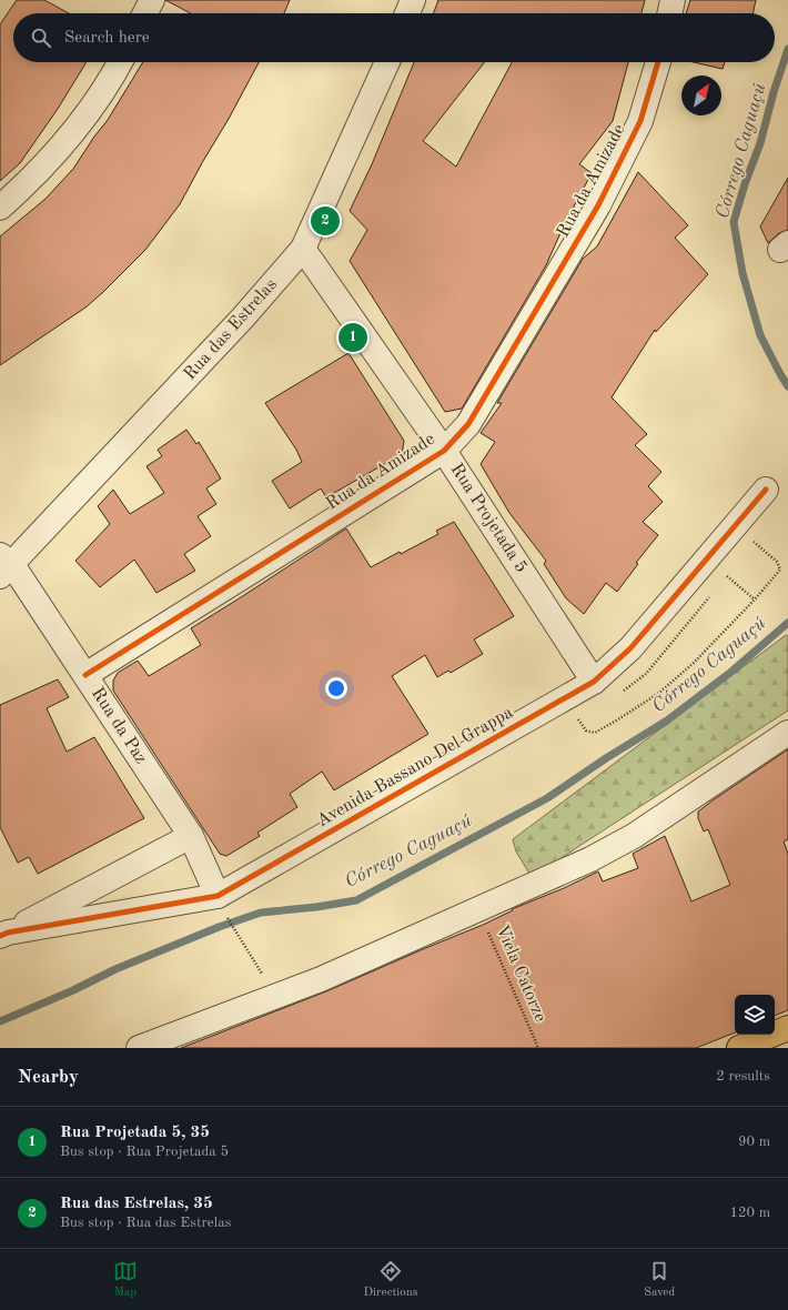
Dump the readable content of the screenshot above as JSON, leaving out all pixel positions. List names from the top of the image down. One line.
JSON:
{"streets":{"street":["Rua da Amizade","Rua das Estrelas","Rua Projetada 5","Rua da Paz","Avenida Bassano Del Grappa"],"path":["Viela Catorze"]},"crossings":[["Rua da Amizade","Rua Projetada 5"],["Rua da Amizade","Rua da Paz"],["Rua das Estrelas","Rua Projetada 5"],["Rua das Estrelas","Rua da Paz"],["Rua Projetada 5","Avenida Bassano Del Grappa"],["Rua da Paz","Avenida Bassano Del Grappa"]],"water":["Córrego Caguaçú"],"north":"top right","page":{"search":"Search here","pins":["2","1"],"heading":["Nearby","2 results"],"list":[{"mark":"1","name":"Rua Projetada 5, 35","note":"Bus stop · Rua Projetada 5","value":"90 m"},{"mark":"2","name":"Rua das Estrelas, 35","note":"Bus stop · Rua das Estrelas","value":"120 m"}],"nav":["Map","Directions","Saved"]}}
